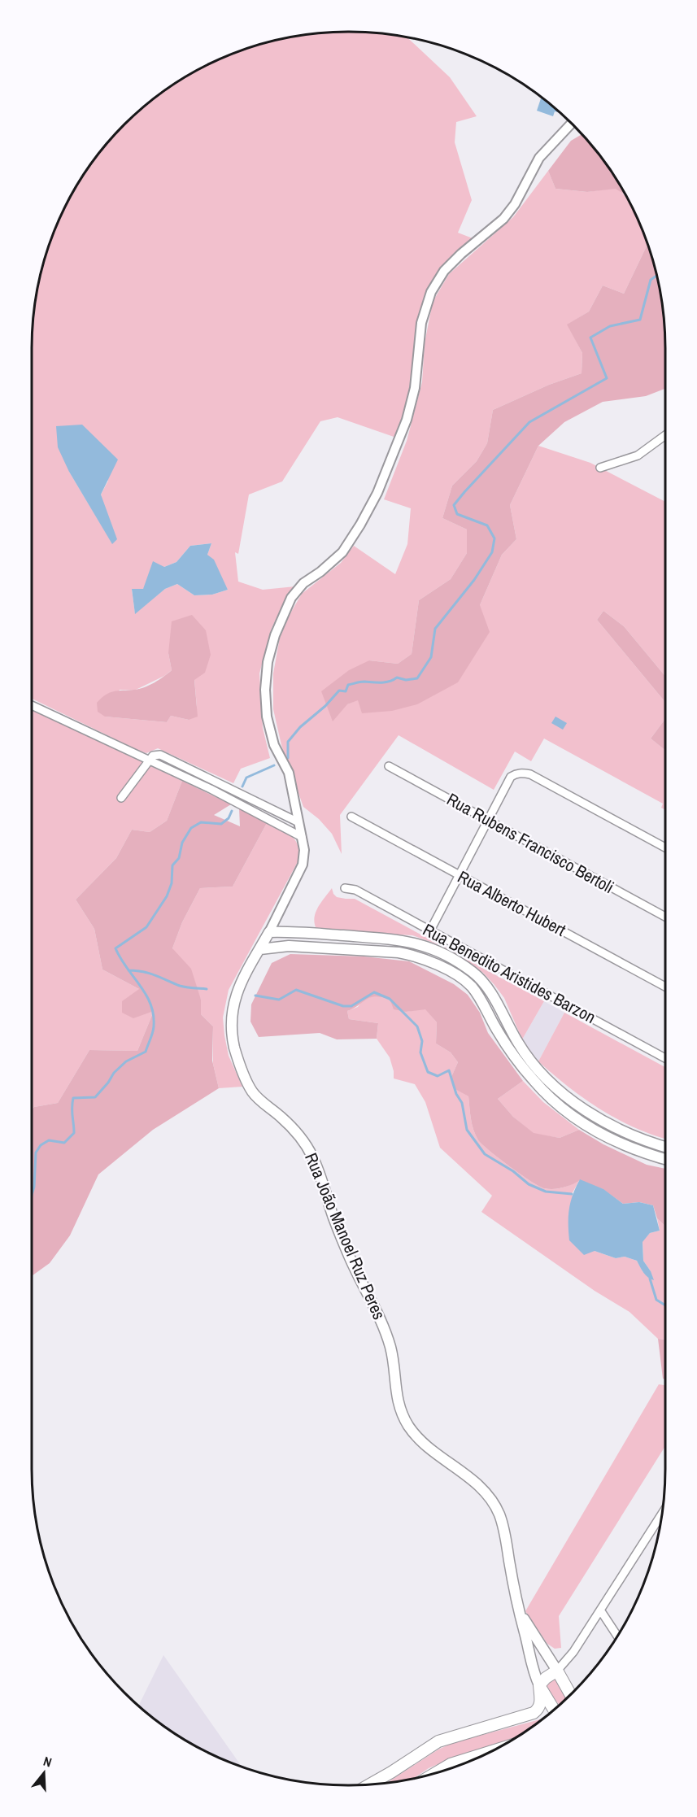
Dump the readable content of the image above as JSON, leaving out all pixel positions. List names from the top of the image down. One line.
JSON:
{"streets":{"main road":["Rua João Manoel Ruz Peres"],"street":["Rua Rubens Francisco Bertoli","Rua Alberto Hubert","Rua Benedito Aristides Barzon"]},"north":"top"}
